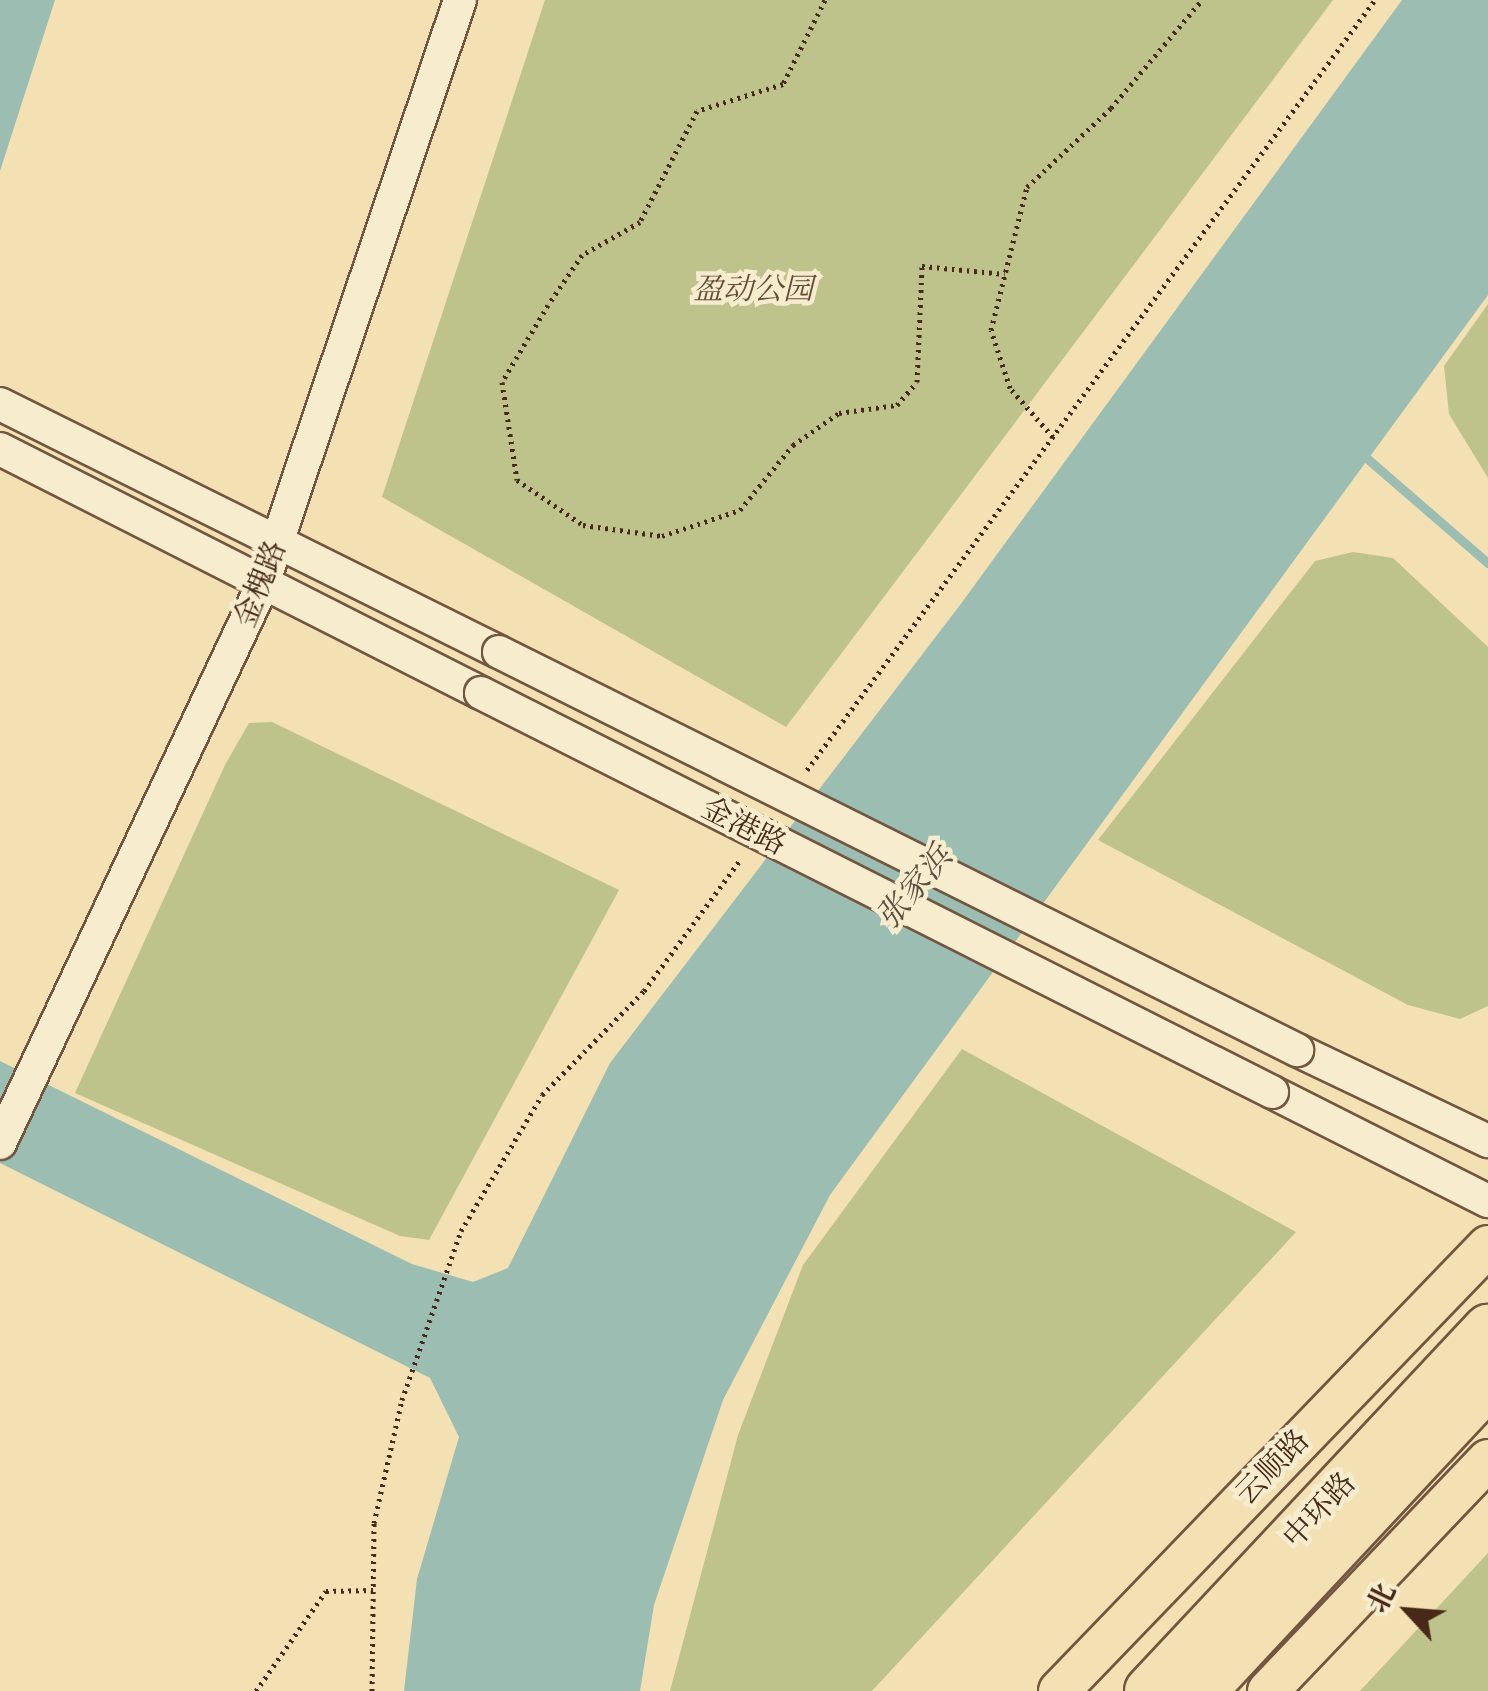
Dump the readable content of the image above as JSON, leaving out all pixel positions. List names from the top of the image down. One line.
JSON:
{"streets":{"highway":["中环路"],"main road":["云顺路"],"street":["金槐路","金港路"]},"crossings":[["金槐路","金港路"]],"water":["张家浜"],"parks":["盈动公园"],"north":"top left"}
